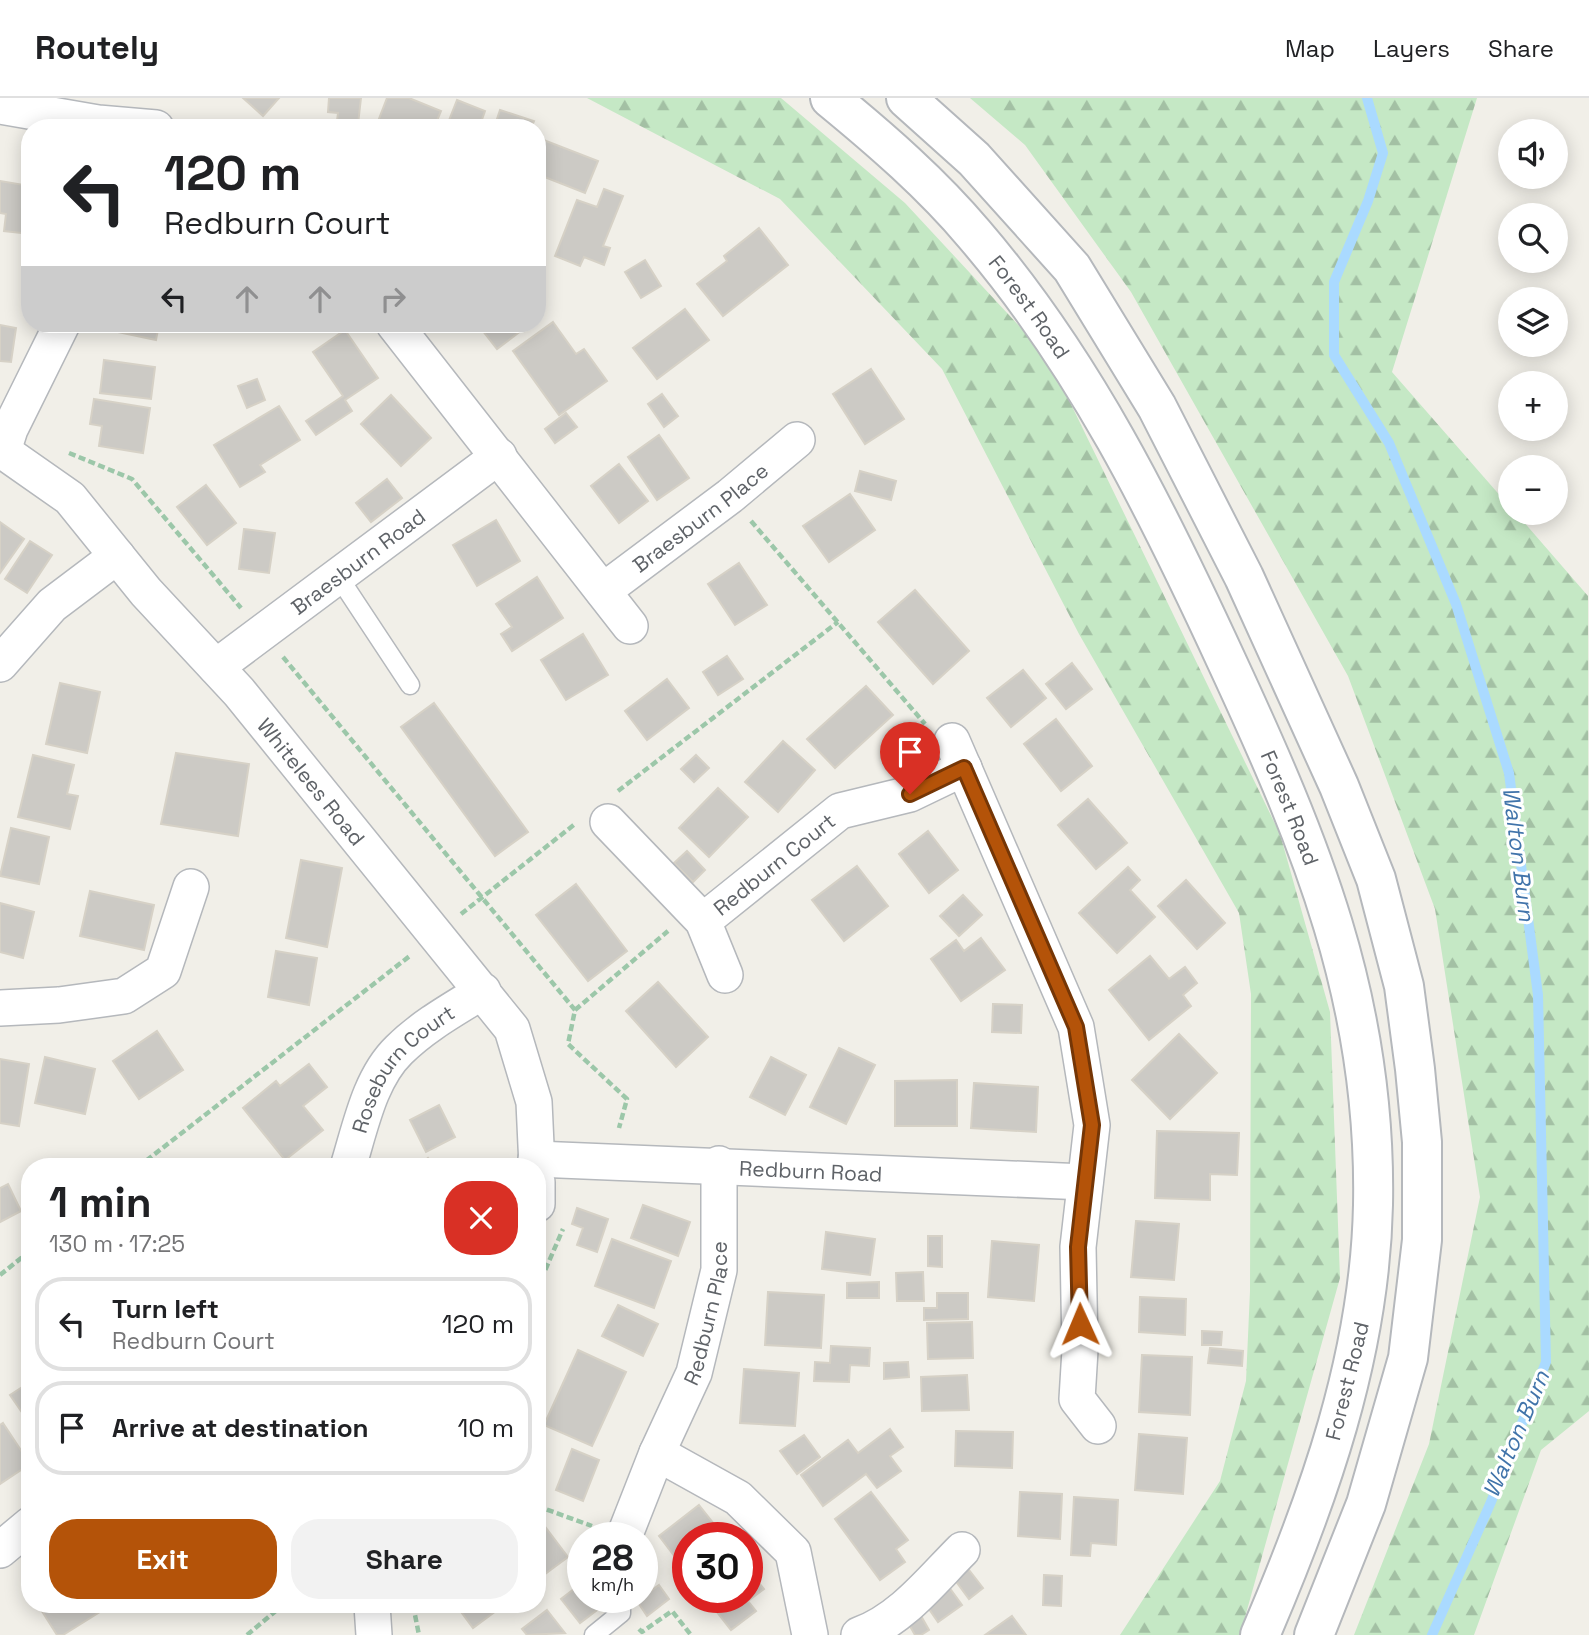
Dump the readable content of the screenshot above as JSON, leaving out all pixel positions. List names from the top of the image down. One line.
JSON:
{"streets":{"street":["Forest Road","Braesburn Place","Braesburn Road","Whitelees Road","Redburn Court","Roseburn Court","Redburn Road","Redburn Place"]},"crossings":[["Braesburn Road","Whitelees Road"],["Whitelees Road","Roseburn Court"],["Redburn Road","Redburn Place"]],"water":["Walton Burn"],"page":{"header":"Routely","nav":["Map","Layers","Share"],"map_buttons":["+","−"],"turn":["120 m","Redburn Court"],"heading":["1 min","130 m · 17:25"],"list":[{"name":"Turn left","note":"Redburn Court","value":"120 m"},{"name":"Arrive at destination","value":"10 m"}],"buttons":["Exit","Share"],"speed":"28 km/h","limit":"30"}}
